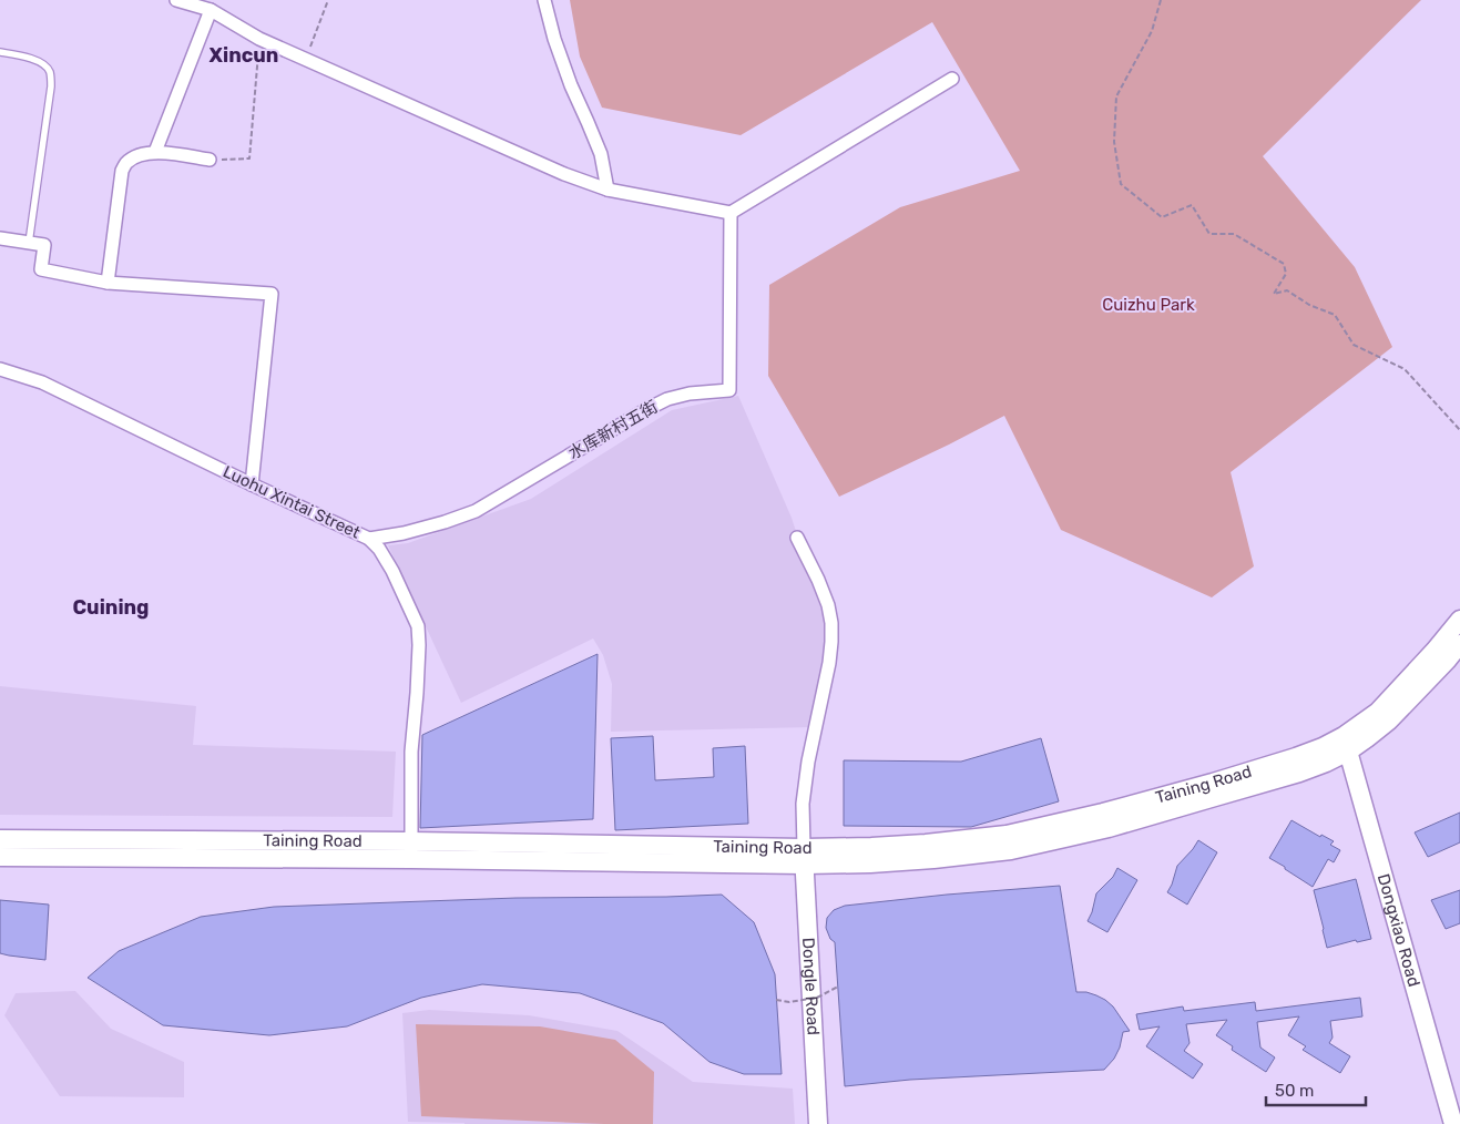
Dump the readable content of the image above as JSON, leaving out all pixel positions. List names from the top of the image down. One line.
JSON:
{"streets":{"main road":["Taining Road","Dongxiao Road","Dongle Road"],"street":["水库新村五街","Luohu Xintai Street"]},"crossings":[["水库新村五街","Luohu Xintai Street"],["Luohu Xintai Street","Taining Road"],["Taining Road","Dongxiao Road"],["Taining Road","Dongle Road"]],"districts":["Xincun","Cuining"],"parks":["Cuizhu Park"],"scale_bar":"50 m"}
